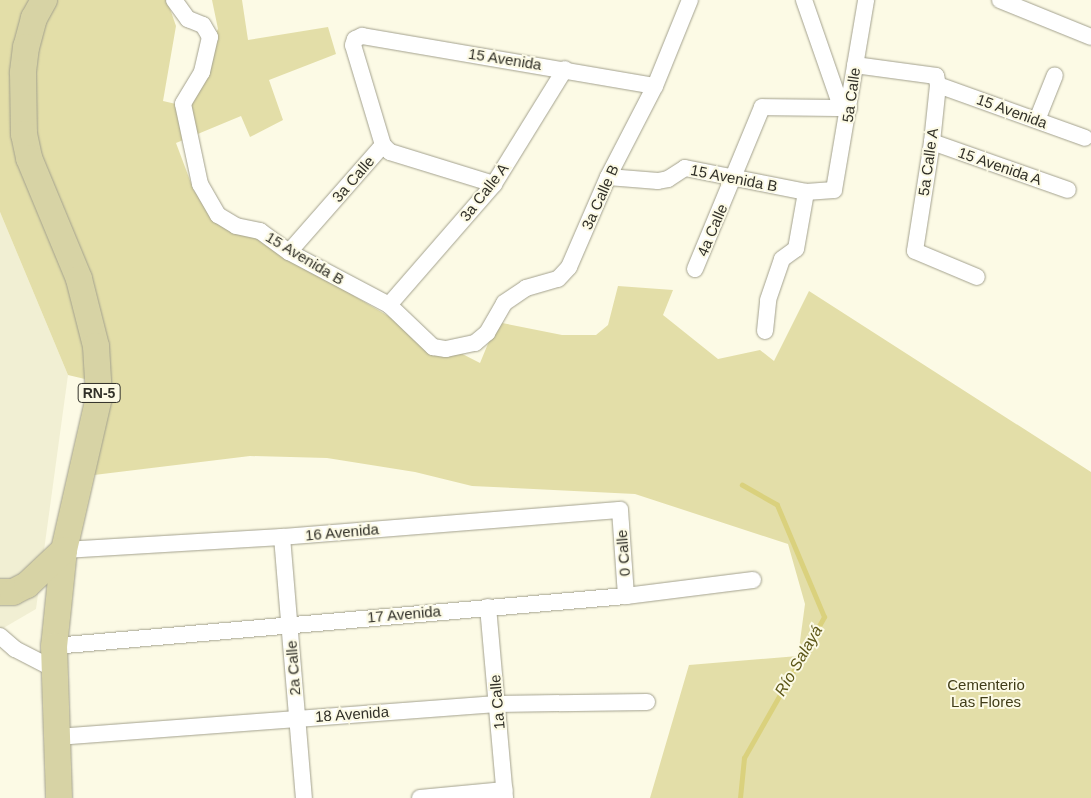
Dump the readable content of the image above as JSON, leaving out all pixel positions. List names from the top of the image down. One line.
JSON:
{"streets":{"main road":["RN-5"],"street":["15 Avenida","5a Calle","5a Calle A","15 Avenida A","15 Avenida B","3a Calle","3a Calle A","3a Calle B","4a Calle","16 Avenida","0 Calle","17 Avenida","2a Calle","1a Calle","18 Avenida"]},"crossings":[["15 Avenida","5a Calle"],["15 Avenida","5a Calle A"],["15 Avenida","3a Calle"],["15 Avenida","3a Calle A"],["15 Avenida","3a Calle B"],["5a Calle","15 Avenida B"],["5a Calle","4a Calle"],["5a Calle A","15 Avenida A"],["15 Avenida B","3a Calle"],["15 Avenida B","3a Calle A"],["15 Avenida B","3a Calle B"],["15 Avenida B","4a Calle"],["RN-5","16 Avenida"],["RN-5","17 Avenida"],["RN-5","18 Avenida"],["16 Avenida","0 Calle"],["16 Avenida","2a Calle"],["0 Calle","17 Avenida"],["17 Avenida","2a Calle"],["17 Avenida","1a Calle"],["2a Calle","18 Avenida"],["1a Calle","18 Avenida"]],"water":["Río Salayá"],"parks":["Cementerio Las Flores"]}
